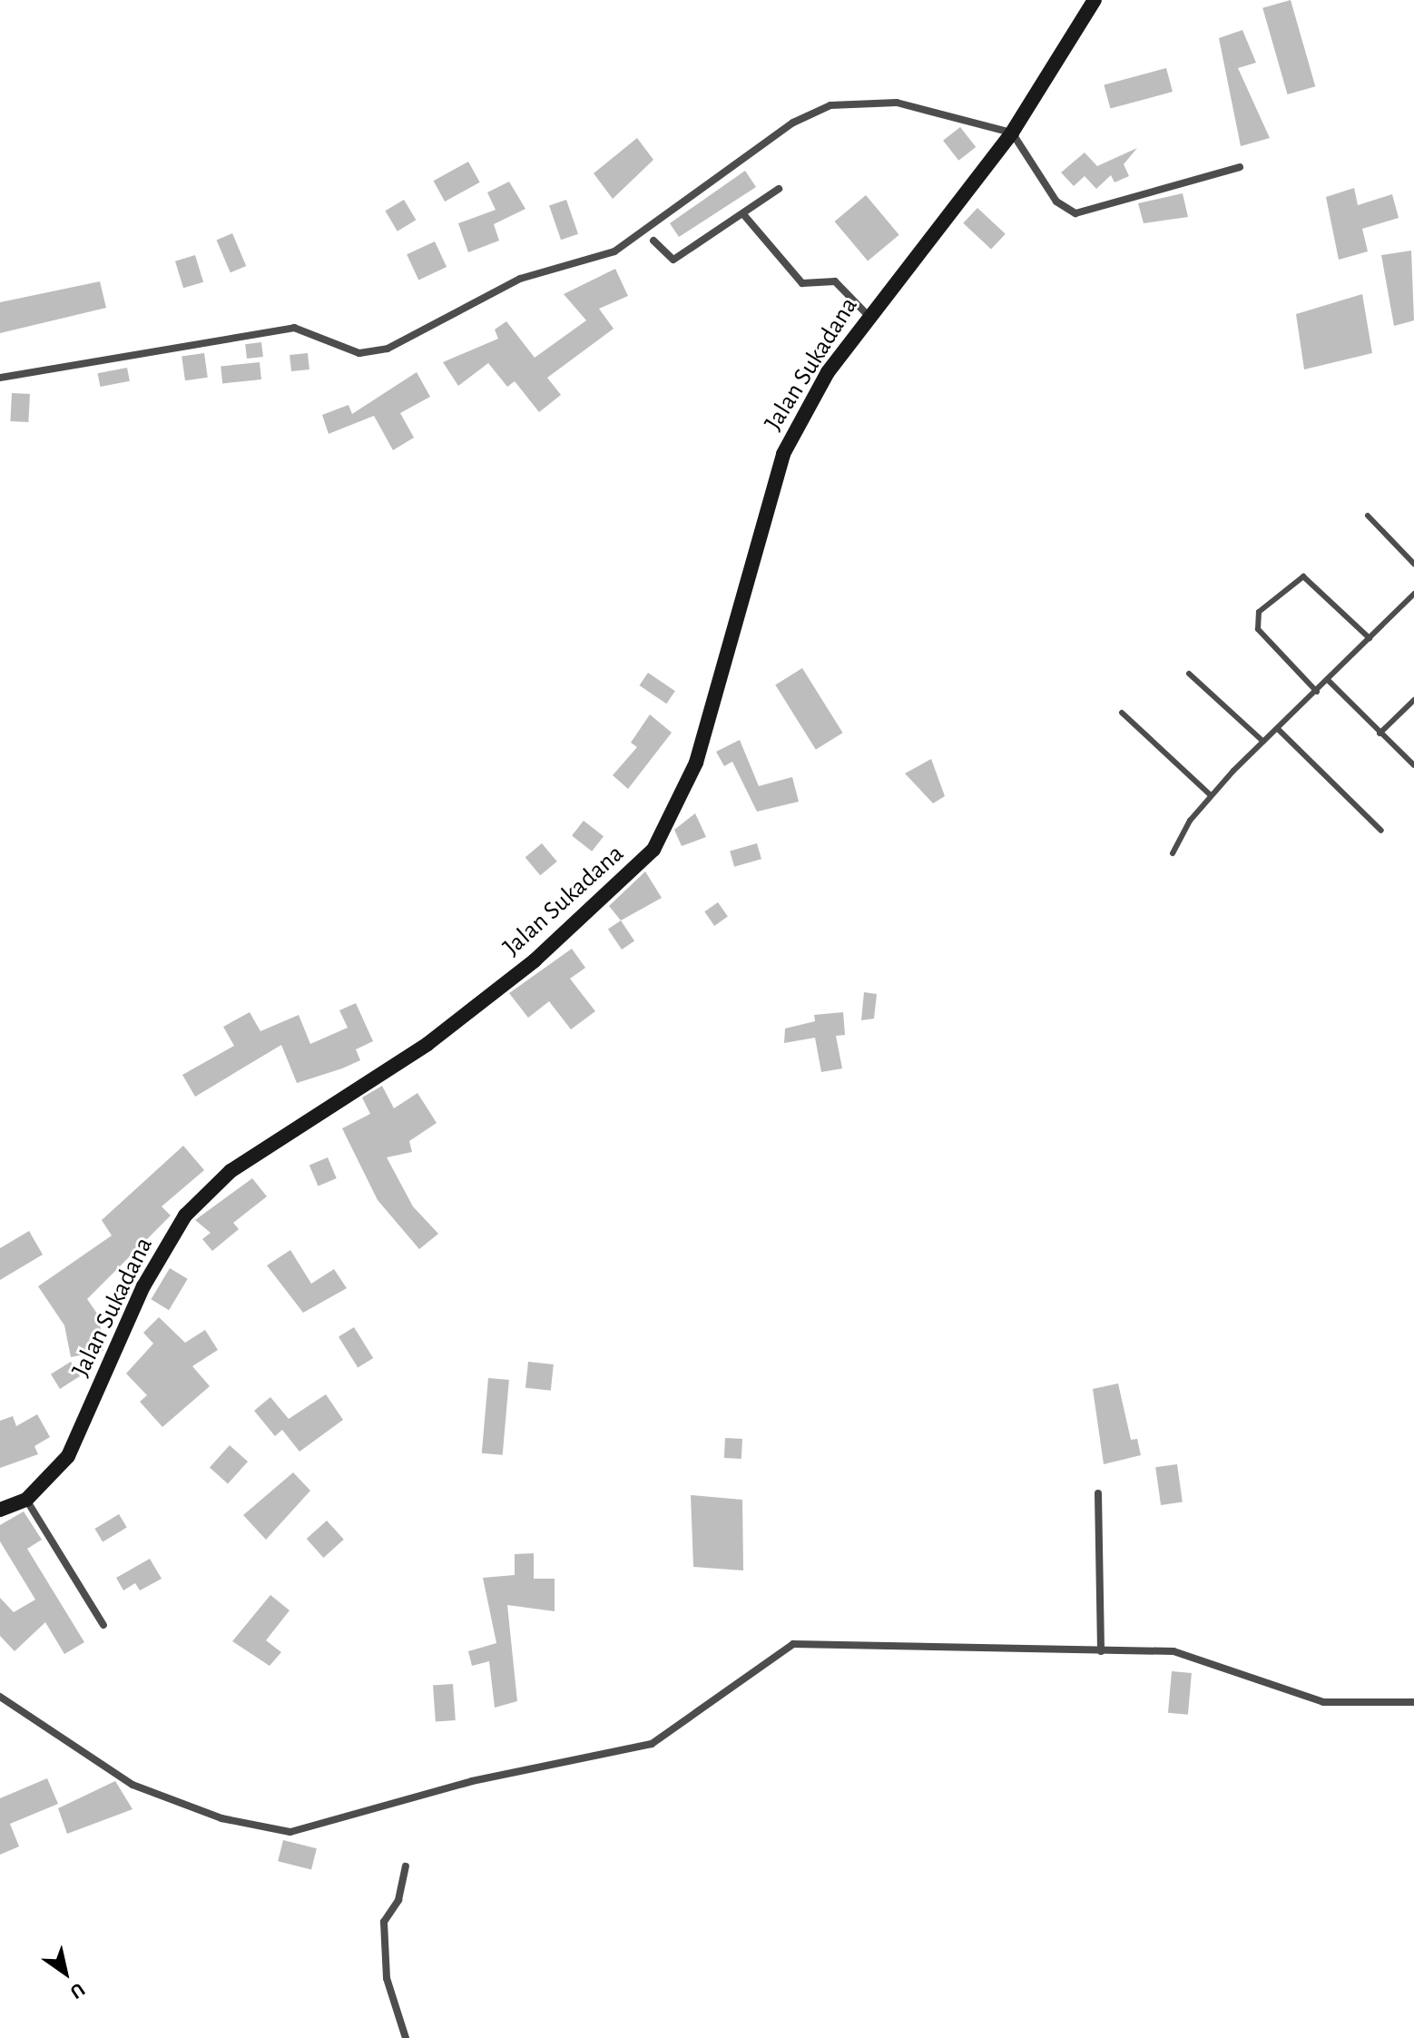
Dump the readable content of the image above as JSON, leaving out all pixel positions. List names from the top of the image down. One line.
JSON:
{"streets":{"main road":["Jalan Sukadana"]},"north":"bottom right"}
